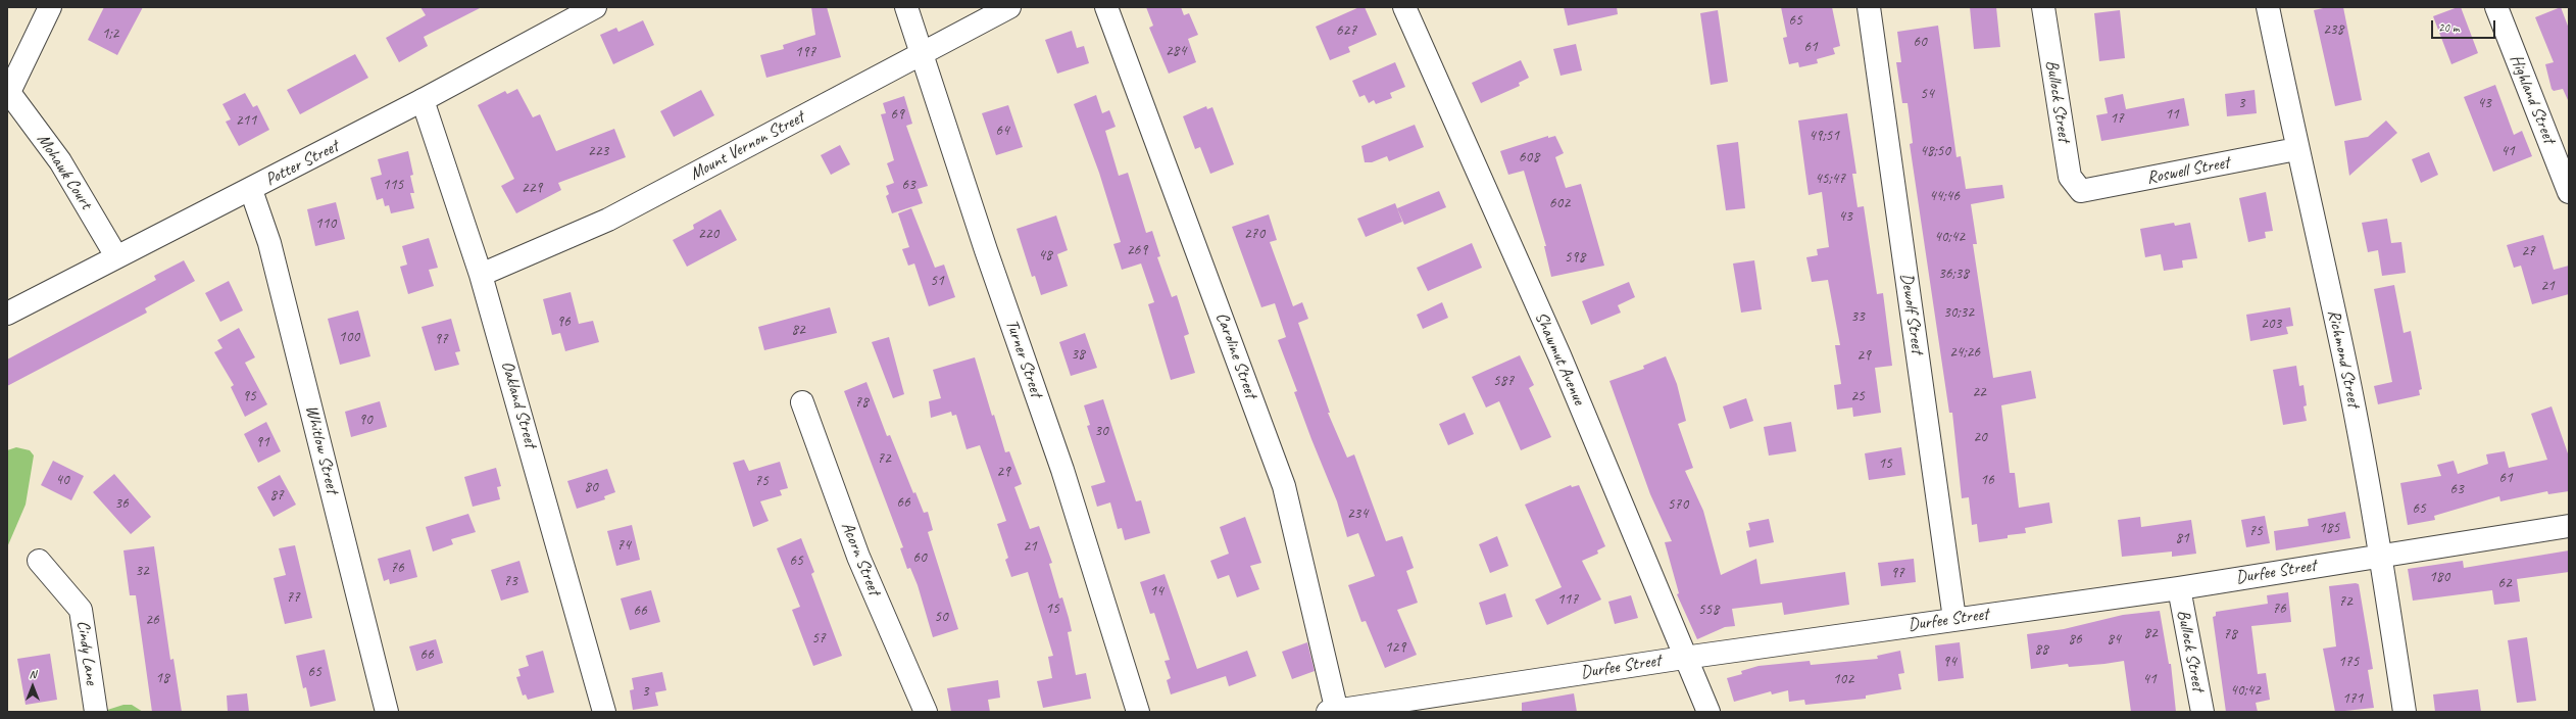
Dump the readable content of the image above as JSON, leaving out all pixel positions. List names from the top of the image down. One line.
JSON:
{"streets":{"street":["Highland Street","Bullock Street","Mount Vernon Street","Potter Street","Roswell Street","Mohawk Court","Dewolf Street","Caroline Street","Turner Street","Shawmut Avenue","Richmond Street","Oakland Street","Whitlow Street","Acorn Street","Durfee Street","Cindy Lane"]},"crossings":[["Bullock Street","Roswell Street"],["Bullock Street","Durfee Street"],["Mount Vernon Street","Turner Street"],["Mount Vernon Street","Oakland Street"],["Potter Street","Mohawk Court"],["Potter Street","Oakland Street"],["Potter Street","Whitlow Street"],["Roswell Street","Richmond Street"],["Dewolf Street","Durfee Street"],["Caroline Street","Durfee Street"],["Shawmut Avenue","Durfee Street"],["Richmond Street","Durfee Street"]],"house_numbers":["65","238","627","1;2","60","61","284","197","54","3","43","69","11","17","211","64","49;51","223","48;50","41","608","45;47","115","63","229","44;46","602","43","110","220","270","40;42","269","27","48","598","36;38","51","21","30;32","33","96","203","82","100","97","24;26","38","29","587","22","95","25","78","90","30","20","91","72","15","29","61","40","16","75","80","63","87","66","36","570","65","234","185","75","81","74","21","60","65","76","32","97","180","73","62","14","77","117","72","15","76","558","66","50","26","82","78","57","86","84","129","88","66","94","175","65","18","102","41","40;42","3","171"],"scale_bar":"20 m","north":"top"}
